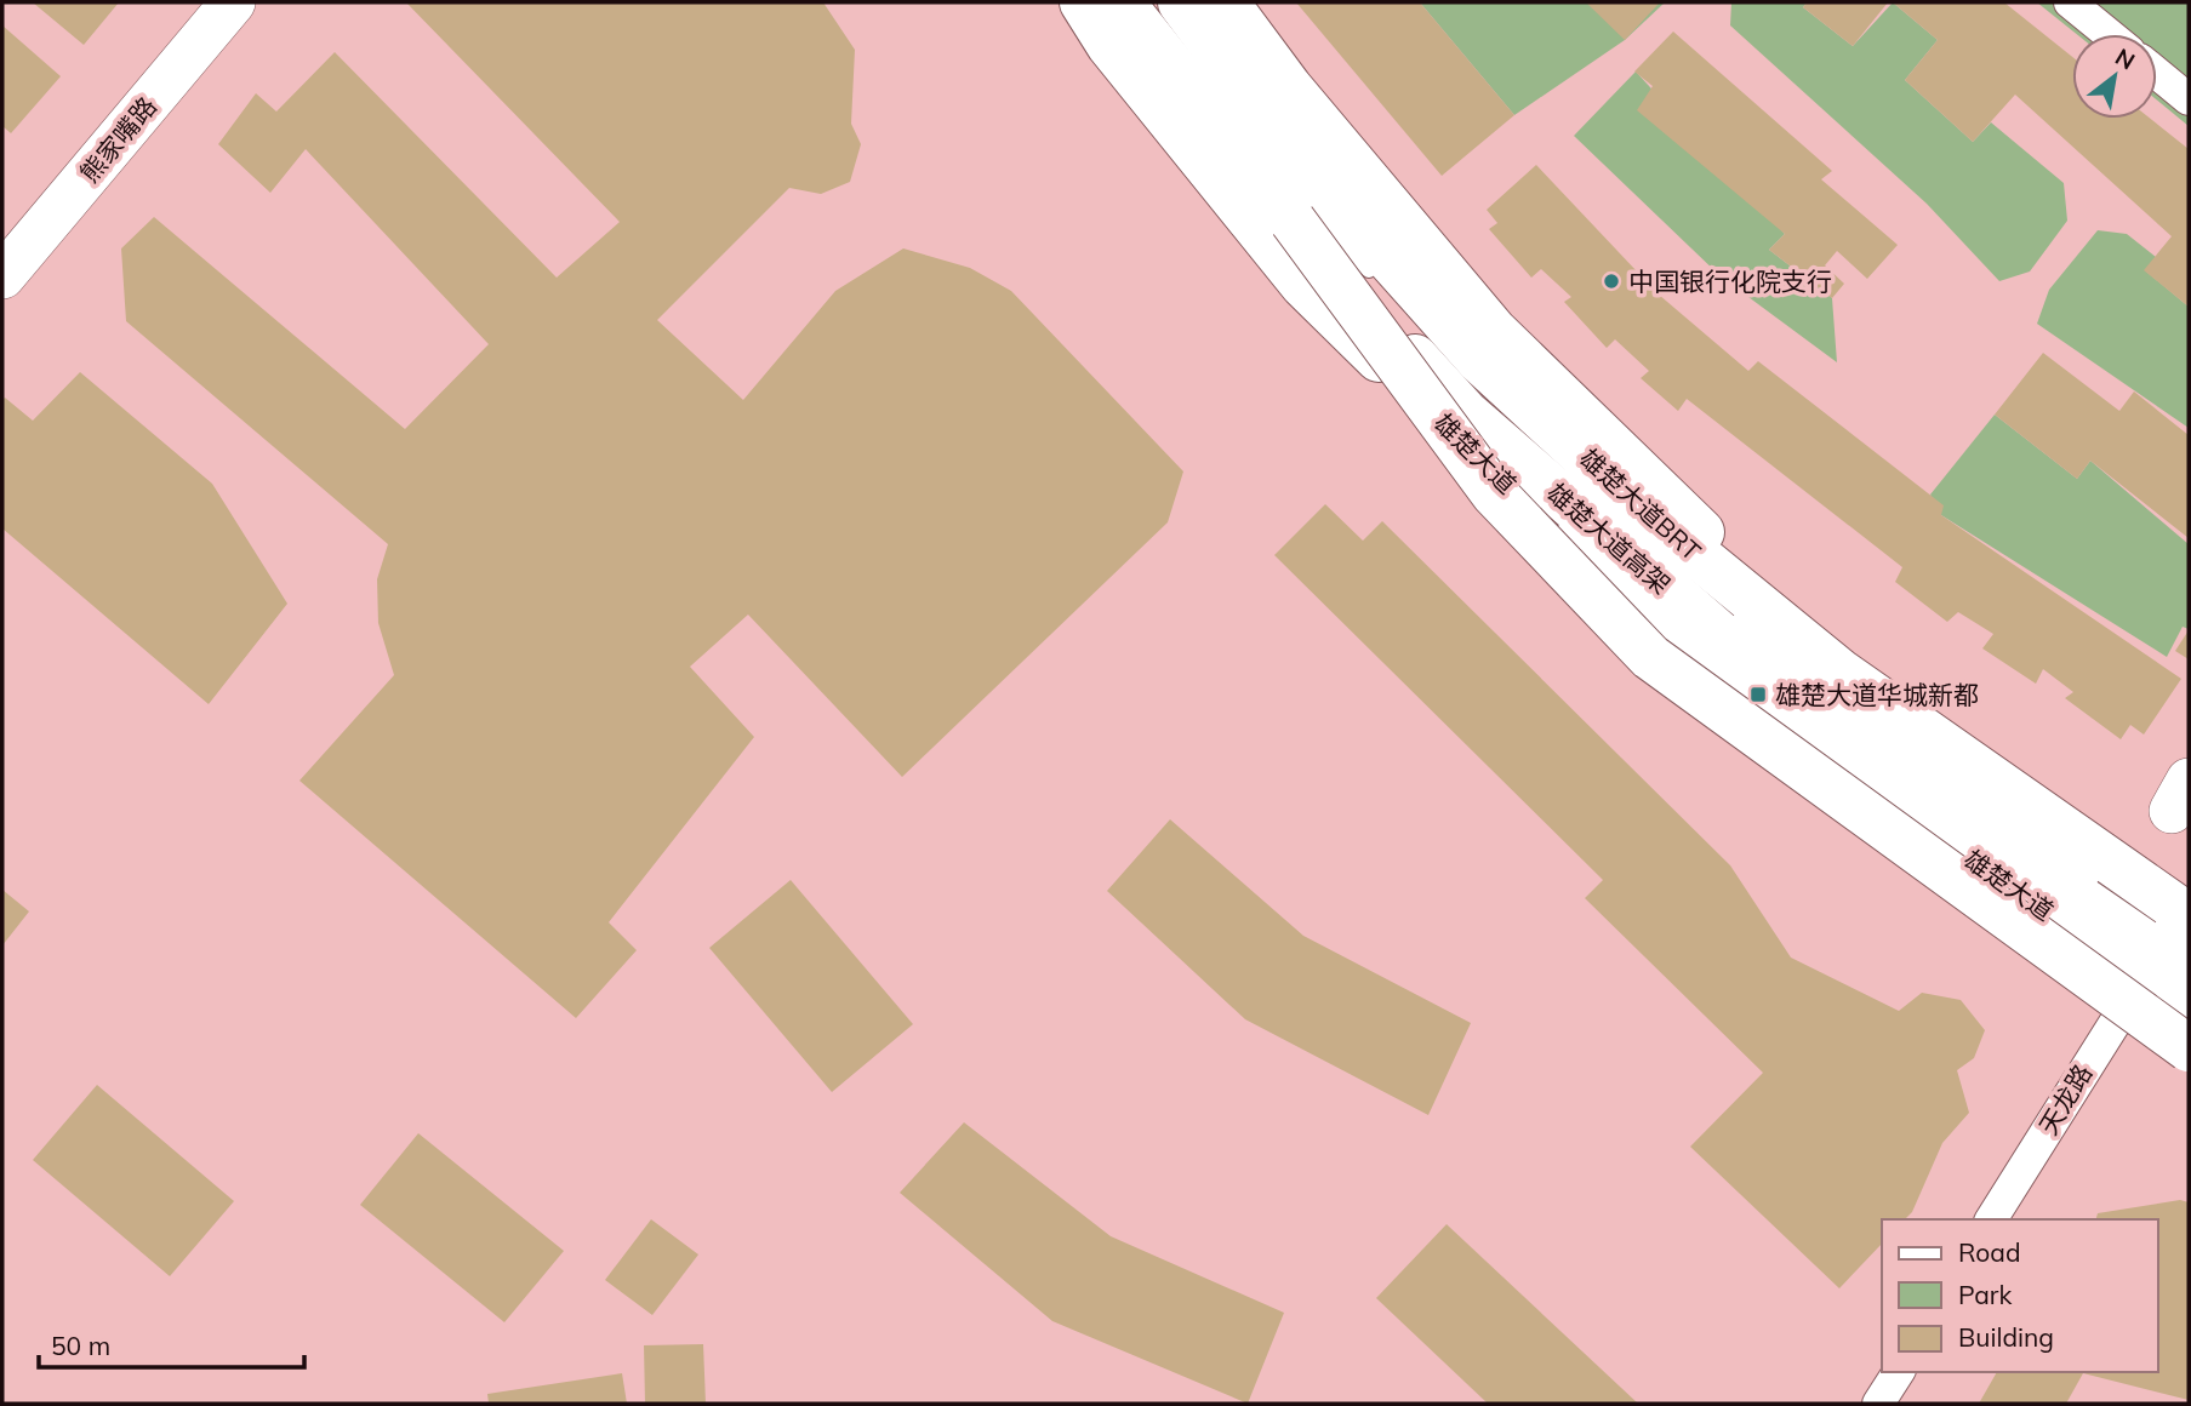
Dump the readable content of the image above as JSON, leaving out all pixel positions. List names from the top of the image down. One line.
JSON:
{"streets":{"main road":["雄楚大道","雄楚大道高架"],"street":["熊家嘴路","天龙路"]},"crossings":[["雄楚大道","天龙路"]],"places":{"other":["中国银行化院支行"],"transit":["雄楚大道华城新都"]},"legend":["Road","Park","Building"],"scale_bar":"50 m","north":"top right"}
